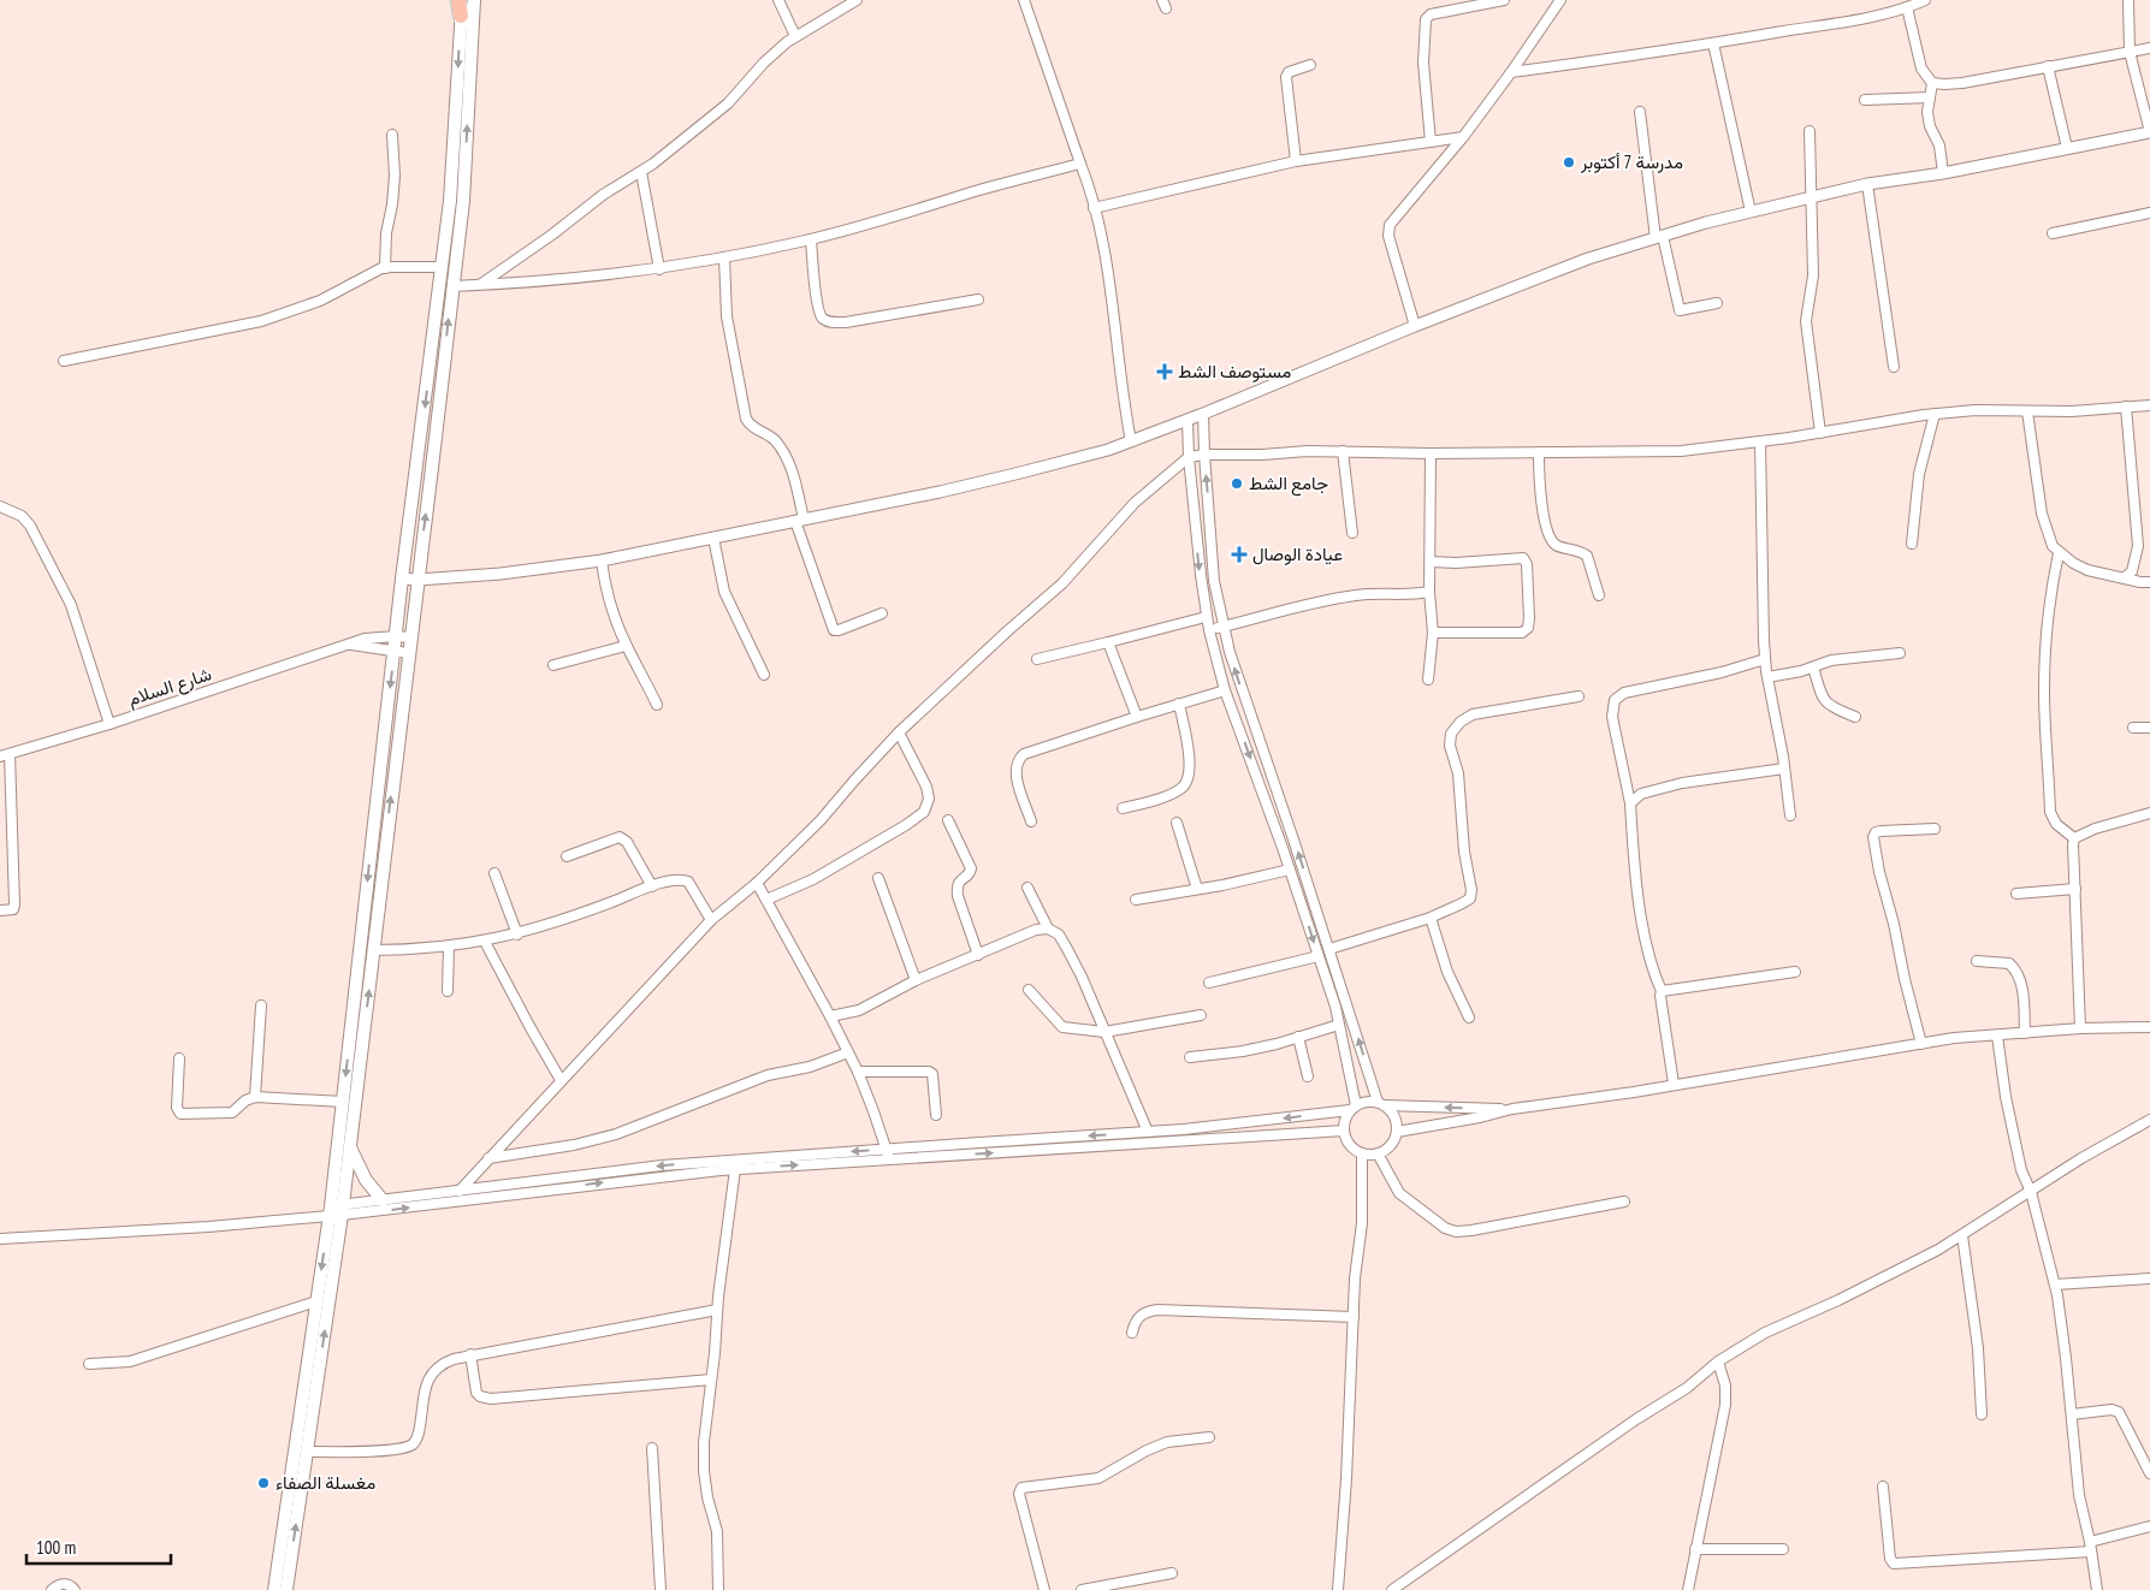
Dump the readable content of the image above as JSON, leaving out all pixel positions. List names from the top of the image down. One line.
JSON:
{"streets":{"street":["شارع السلام"]},"places":{"other":["مدرسة 7 أكتوبر","جامع الشط","مغسلة الصفاء"],"health":["مستوصف الشط","عيادة الوصال"]},"scale_bar":"100 m"}
